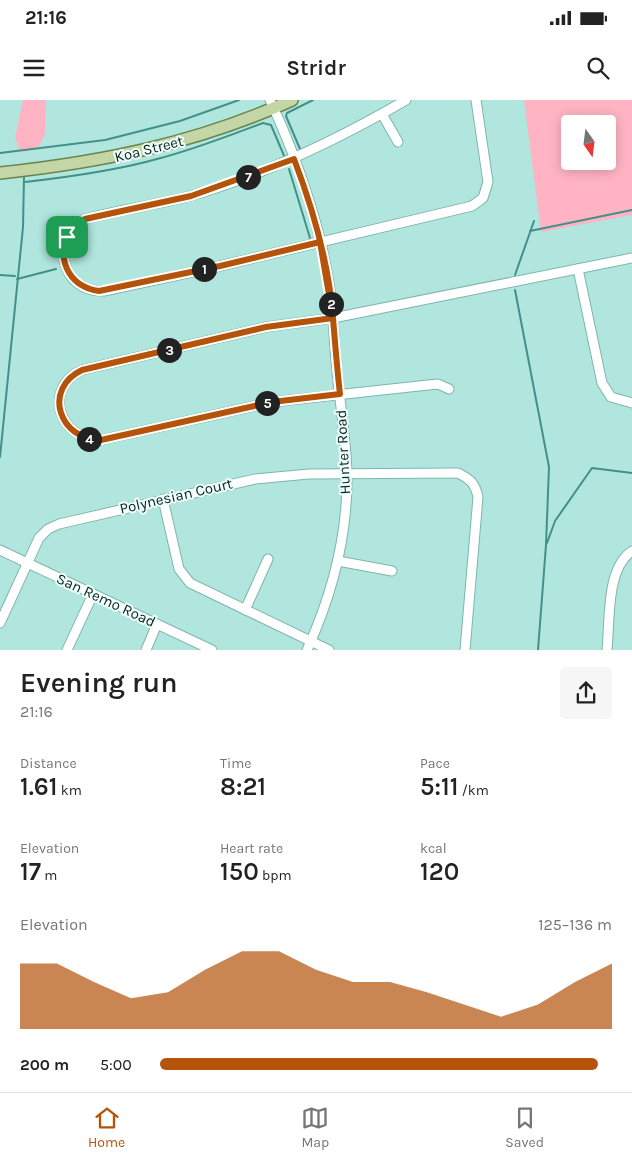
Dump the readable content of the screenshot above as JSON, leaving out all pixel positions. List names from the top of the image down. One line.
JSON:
{"streets":{"main road":["Koa Street"],"street":["Hunter Road","Polynesian Court","San Remo Road"]},"crossings":[["Koa Street","Hunter Road"],["Hunter Road","Polynesian Court"],["Polynesian Court","San Remo Road"]],"north":"bottom","page":{"status":"21:16","header":"Stridr","pins":["7","1","2","3","5","4"],"heading":["Evening run","21:16"],"stats":[["Distance","1.61 km"],["Time","8:21"],["Pace","5:11 /km"],["Elevation","17 m"],["Heart rate","150 bpm"],["kcal","120"]],"chart":["Elevation","125–136 m"],"list":[{"name":"200 m","note":"5:00"}],"tabs":["Home","Map","Saved"]}}
